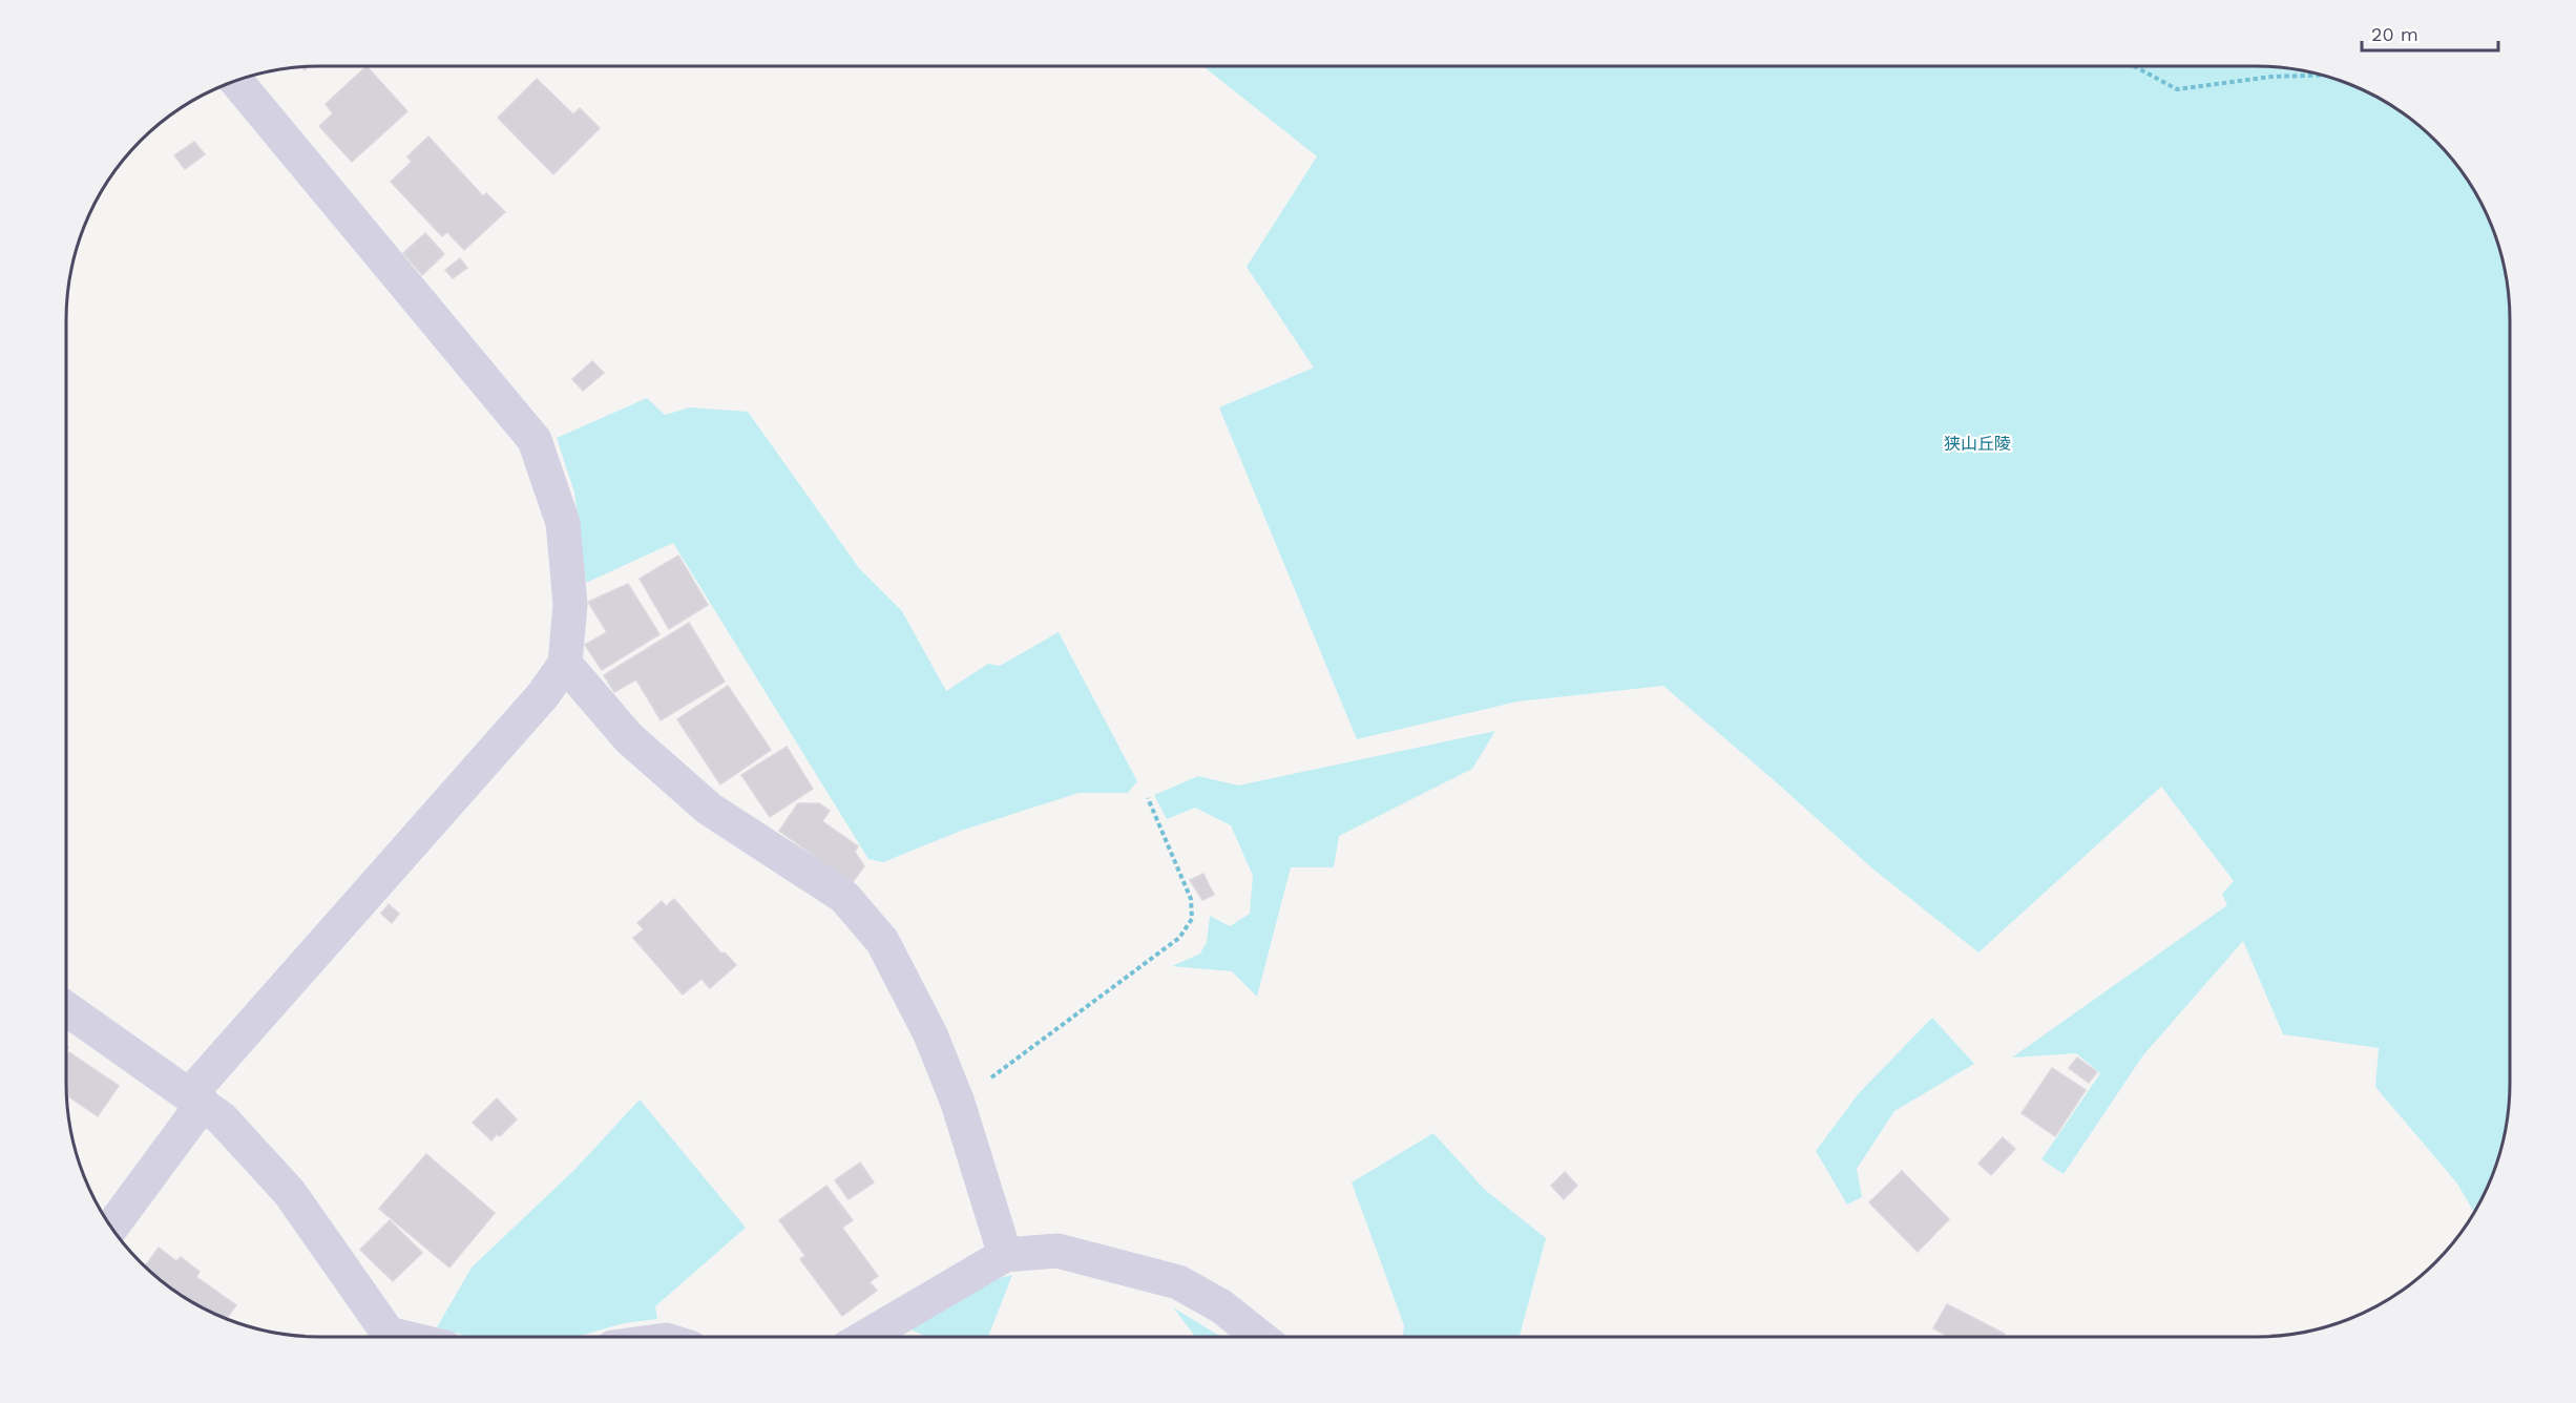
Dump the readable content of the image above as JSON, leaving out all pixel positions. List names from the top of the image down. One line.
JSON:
{"parks":["狭山丘陵"],"scale_bar":"20 m"}
